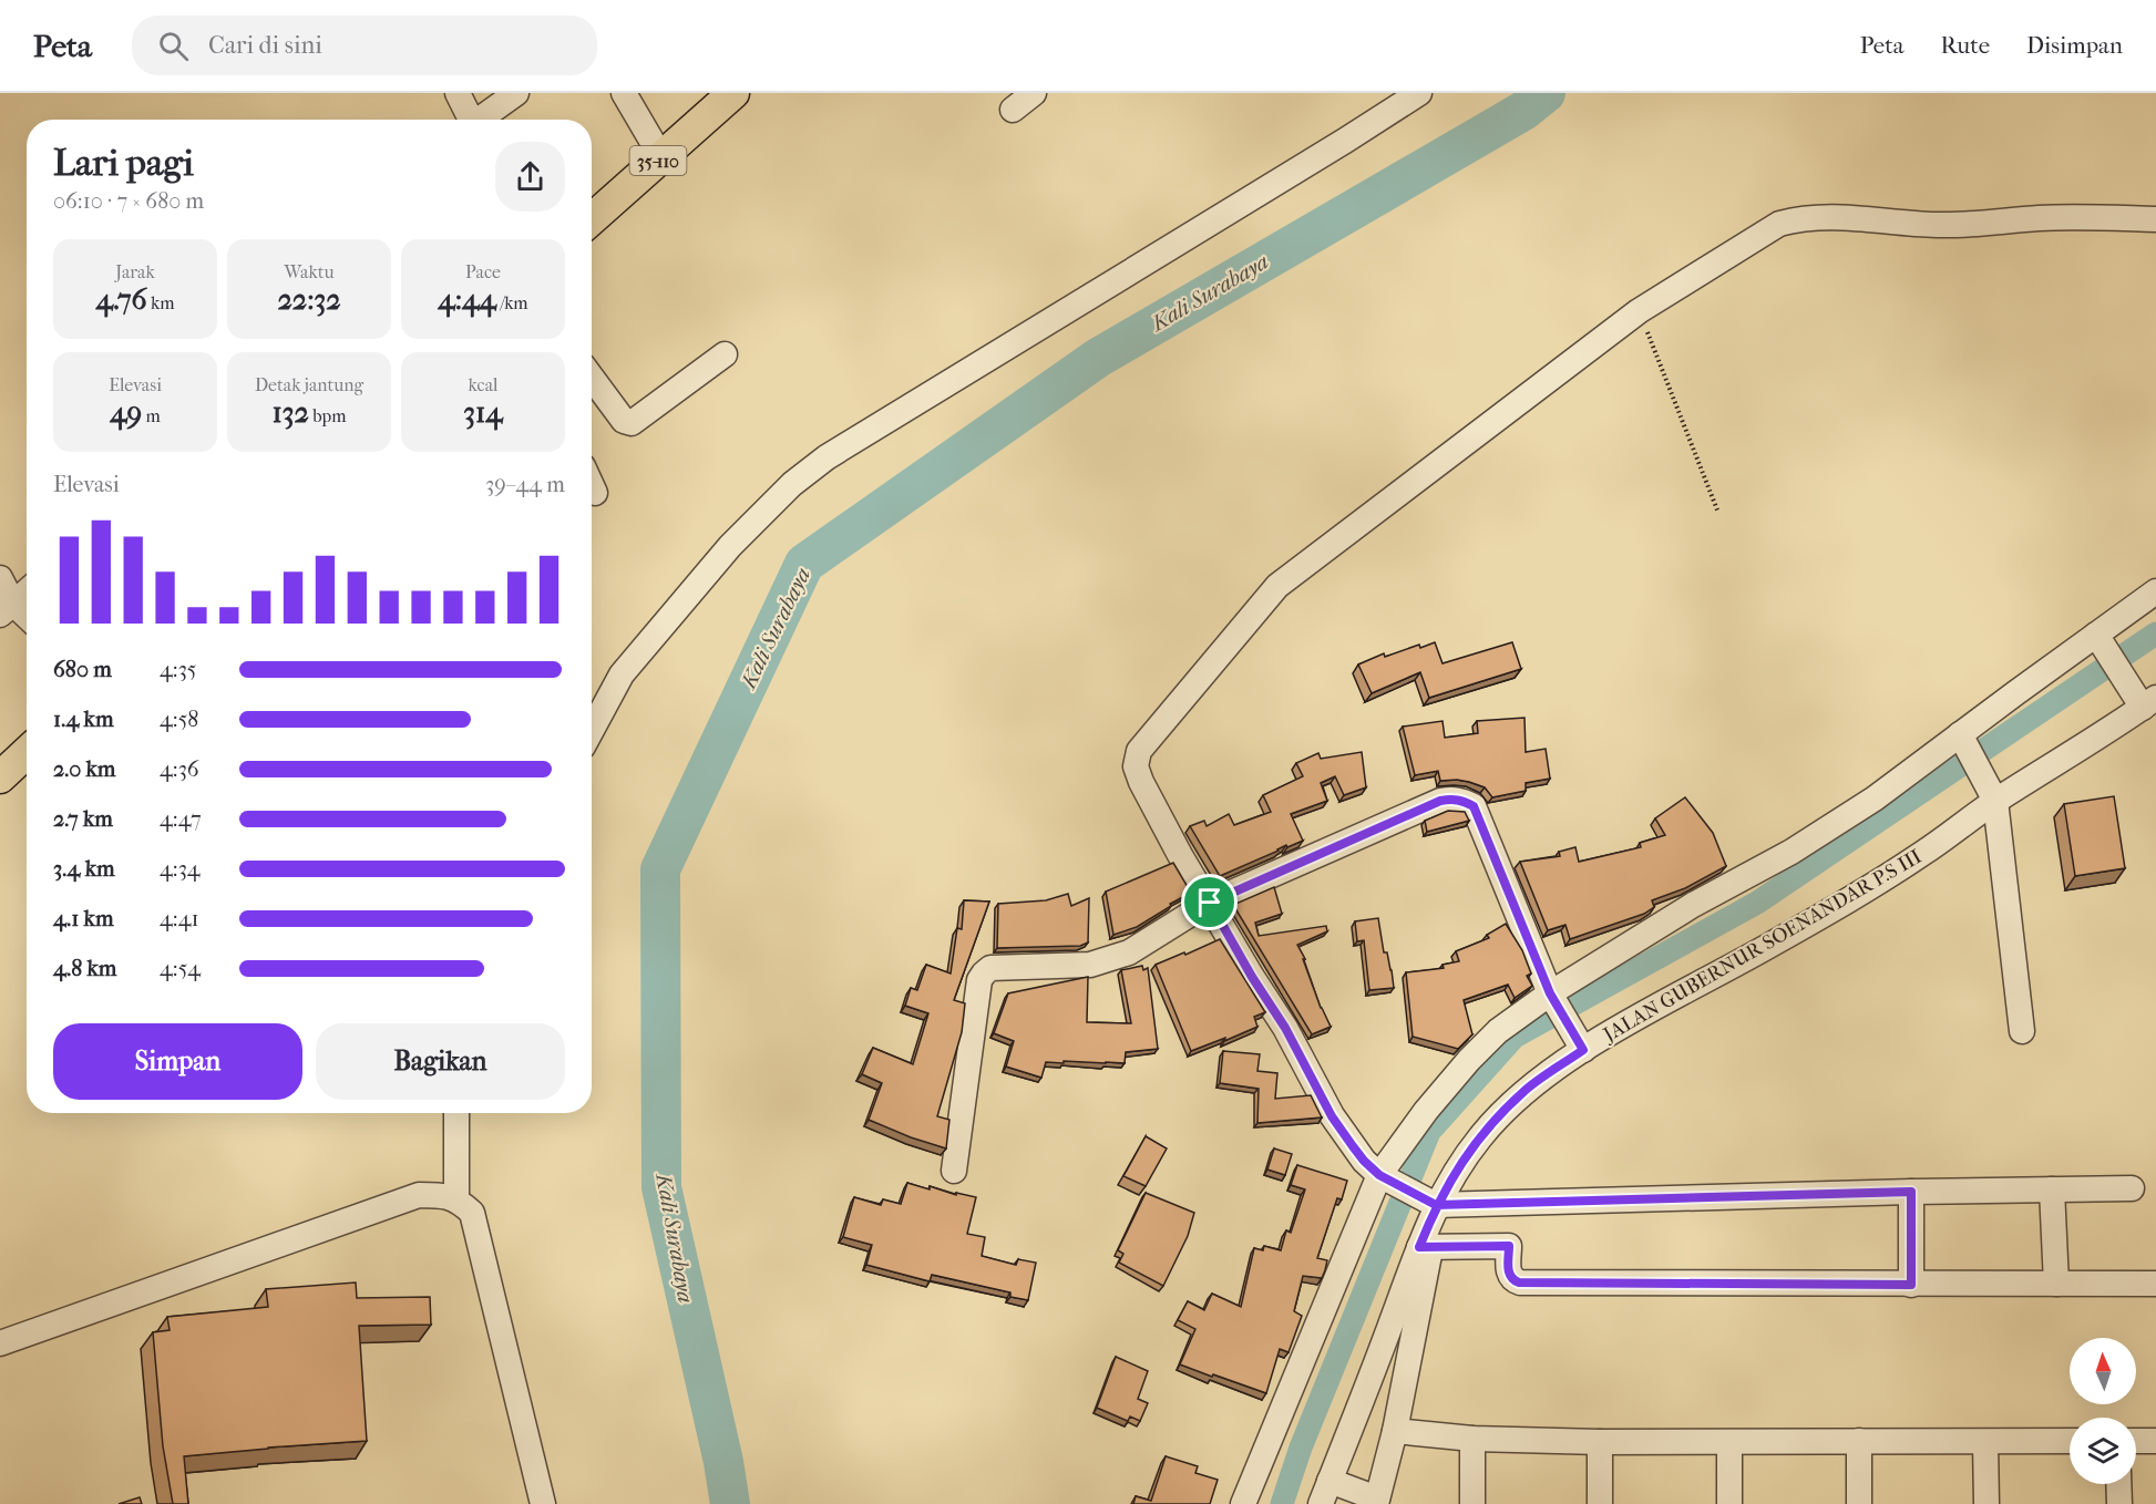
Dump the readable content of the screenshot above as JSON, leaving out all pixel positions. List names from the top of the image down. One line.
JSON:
{"streets":{"main road":["35-110"],"street":["JALAN GUBERNUR SOENANDAR P.S III"]},"water":["Kali Surabaya"],"north":"top","page":{"header":"Peta","search":"Cari di sini","nav":["Peta","Rute","Disimpan"],"heading":["Lari pagi","06:10 · 7 × 680 m"],"stats":[["Jarak","4.76 km"],["Waktu","22:32"],["Pace","4:44 /km"],["Elevasi","49 m"],["Detak jantung","132 bpm"],["kcal","314"]],"chart":["Elevasi","39–44 m"],"list":[{"name":"680 m","note":"4:35"},{"name":"1.4 km","note":"4:58"},{"name":"2.0 km","note":"4:36"},{"name":"2.7 km","note":"4:47"},{"name":"3.4 km","note":"4:34"},{"name":"4.1 km","note":"4:41"},{"name":"4.8 km","note":"4:54"}],"buttons":["Simpan","Bagikan"]}}
